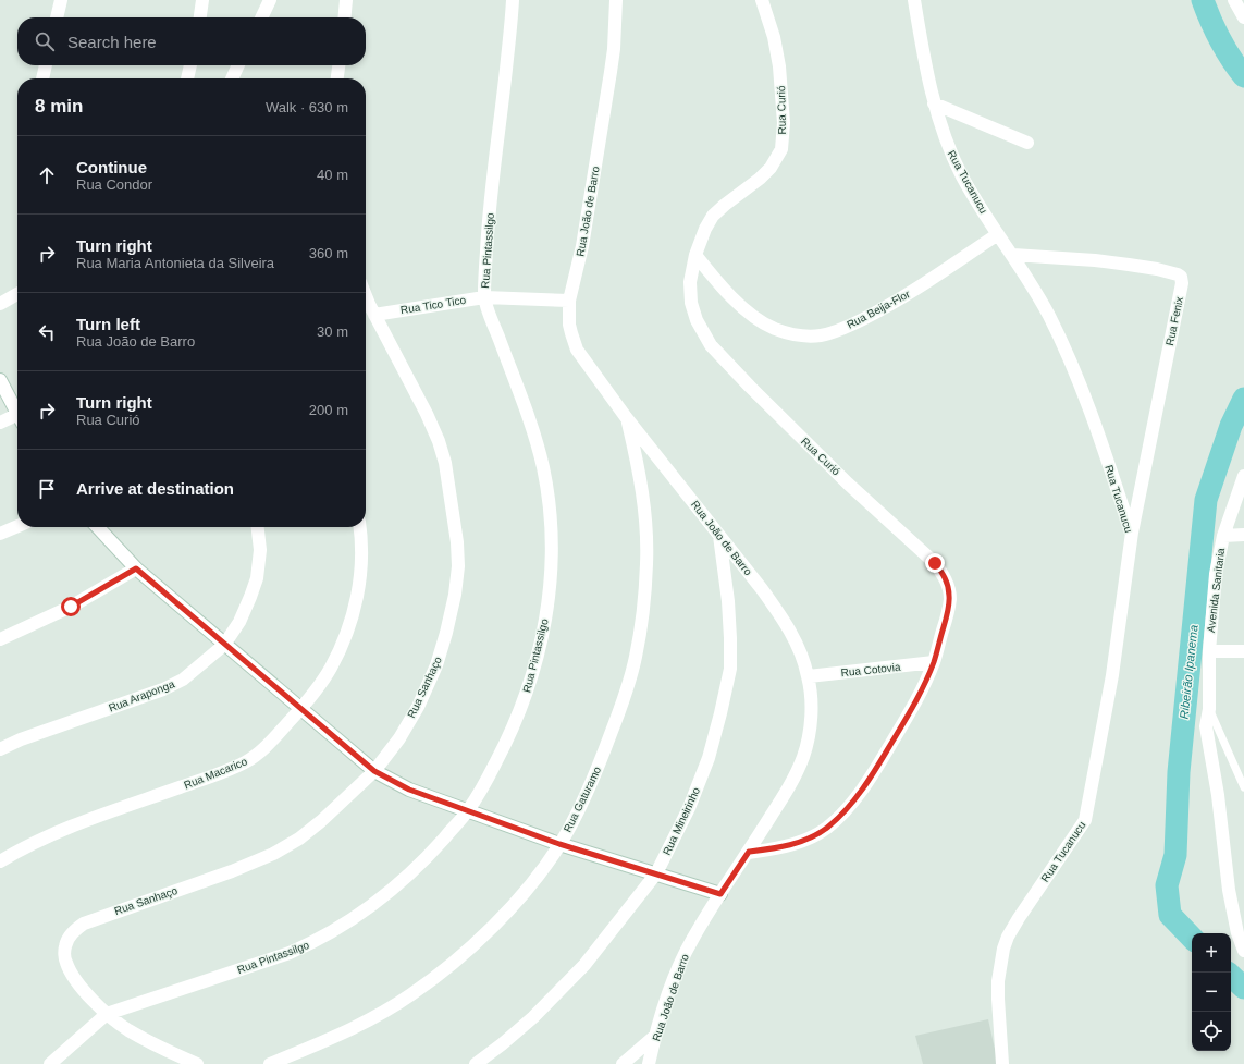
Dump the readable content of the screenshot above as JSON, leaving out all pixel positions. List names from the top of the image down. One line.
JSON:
{"streets":{"street":["Rua Curió","Rua Tucanucu","Rua João de Barro","Rua Pintassilgo","Rua Tico Tico","Rua Beija-Flor","Rua Fenix","Avenida Sanitaria","Rua Cotovia","Rua Sanhaço","Rua Araponga","Rua Macarico","Rua Gaturamo","Rua Mineirinho"]},"crossings":[["Rua Curió","Rua João de Barro"],["Rua Curió","Rua Beija-Flor"],["Rua Curió","Rua Cotovia"],["Rua Tucanucu","Rua Beija-Flor"],["Rua Tucanucu","Rua Fenix"],["Rua João de Barro","Rua Tico Tico"],["Rua João de Barro","Rua Cotovia"],["Rua João de Barro","Rua Gaturamo"],["Rua João de Barro","Rua Mineirinho"],["Rua Pintassilgo","Rua Tico Tico"],["Rua Pintassilgo","Rua Sanhaço"],["Rua Tico Tico","Rua Sanhaço"]],"water":["Ribeirão Ipanema"],"page":{"search":"Search here","heading":["8 min","Walk · 630 m"],"list":[["Continue","Rua Condor","40 m"],["Turn right","Rua Maria Antonieta da Silveira","360 m"],["Turn left","Rua João de Barro","30 m"],["Turn right","Rua Curió","200 m"],"Arrive at destination"],"map_buttons":["+","−"]}}
